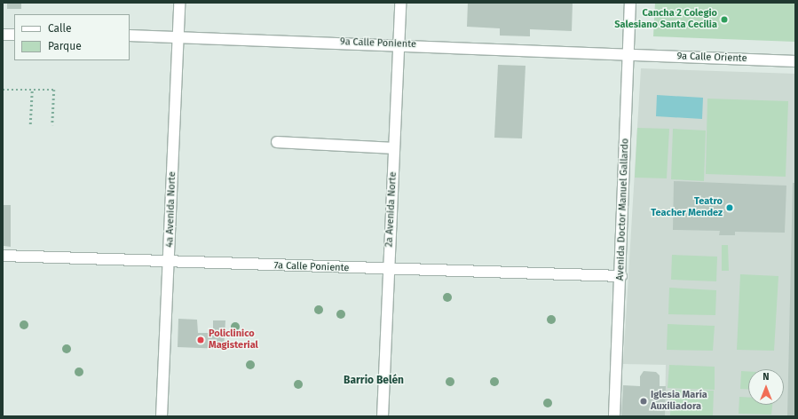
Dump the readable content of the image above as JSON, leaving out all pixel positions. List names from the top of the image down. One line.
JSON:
{"streets":{"street":["9a Calle Poniente","9a Calle Oriente","4a Avenida Norte","2a Avenida Norte","Avenida Doctor Manuel Gallardo","7a Calle Poniente"]},"crossings":[["9a Calle Poniente","9a Calle Oriente"],["9a Calle Poniente","4a Avenida Norte"],["9a Calle Poniente","2a Avenida Norte"],["9a Calle Poniente","Avenida Doctor Manuel Gallardo"],["9a Calle Oriente","Avenida Doctor Manuel Gallardo"],["4a Avenida Norte","7a Calle Poniente"],["2a Avenida Norte","7a Calle Poniente"],["Avenida Doctor Manuel Gallardo","7a Calle Poniente"]],"districts":["Barrio Belén"],"places":["Cancha 2 Colegio Salesiano Santa Cecilia","Teatro Teacher Mendez","Policlinico Magisterial","Iglesia María Auxiliadora"],"legend":["Calle","Parque"],"north":"top"}
